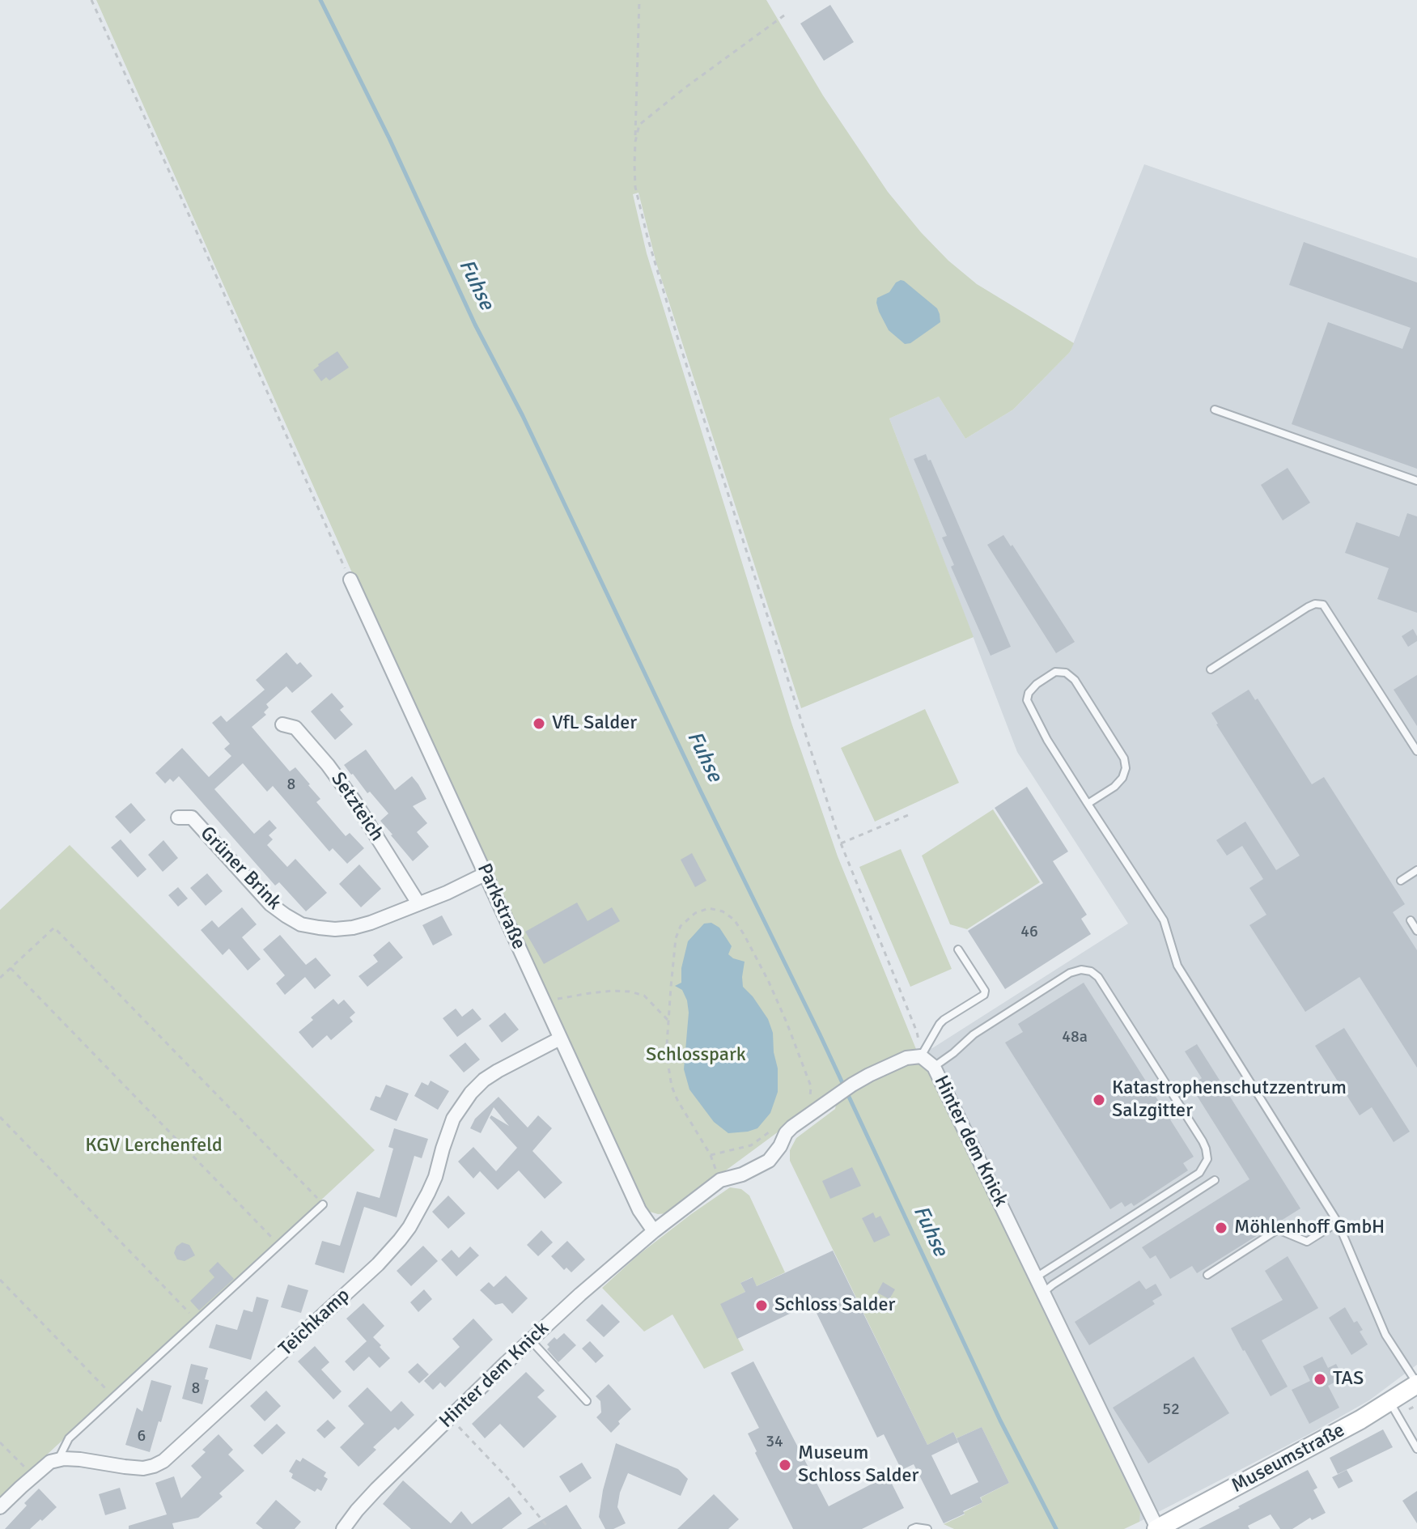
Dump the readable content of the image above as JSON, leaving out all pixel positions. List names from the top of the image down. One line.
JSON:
{"streets":{"main road":["Museumstraße"],"street":["Setzteich","Grüner Brink","Parkstraße","Hinter dem Knick","Teichkamp"]},"crossings":[["Setzteich","Grüner Brink"],["Grüner Brink","Parkstraße"],["Parkstraße","Hinter dem Knick"],["Parkstraße","Teichkamp"],["Hinter dem Knick","Museumstraße"]],"water":["Fuhse"],"parks":["Schlosspark","KGV Lerchenfeld"],"places":["VfL Salder","Katastrophenschutzzentrum Salzgitter","Möhlenhoff GmbH","Schloss Salder","TAS","Museum Schloss Salder"],"house_numbers":["8","46","48a","8","52","6","34"]}
